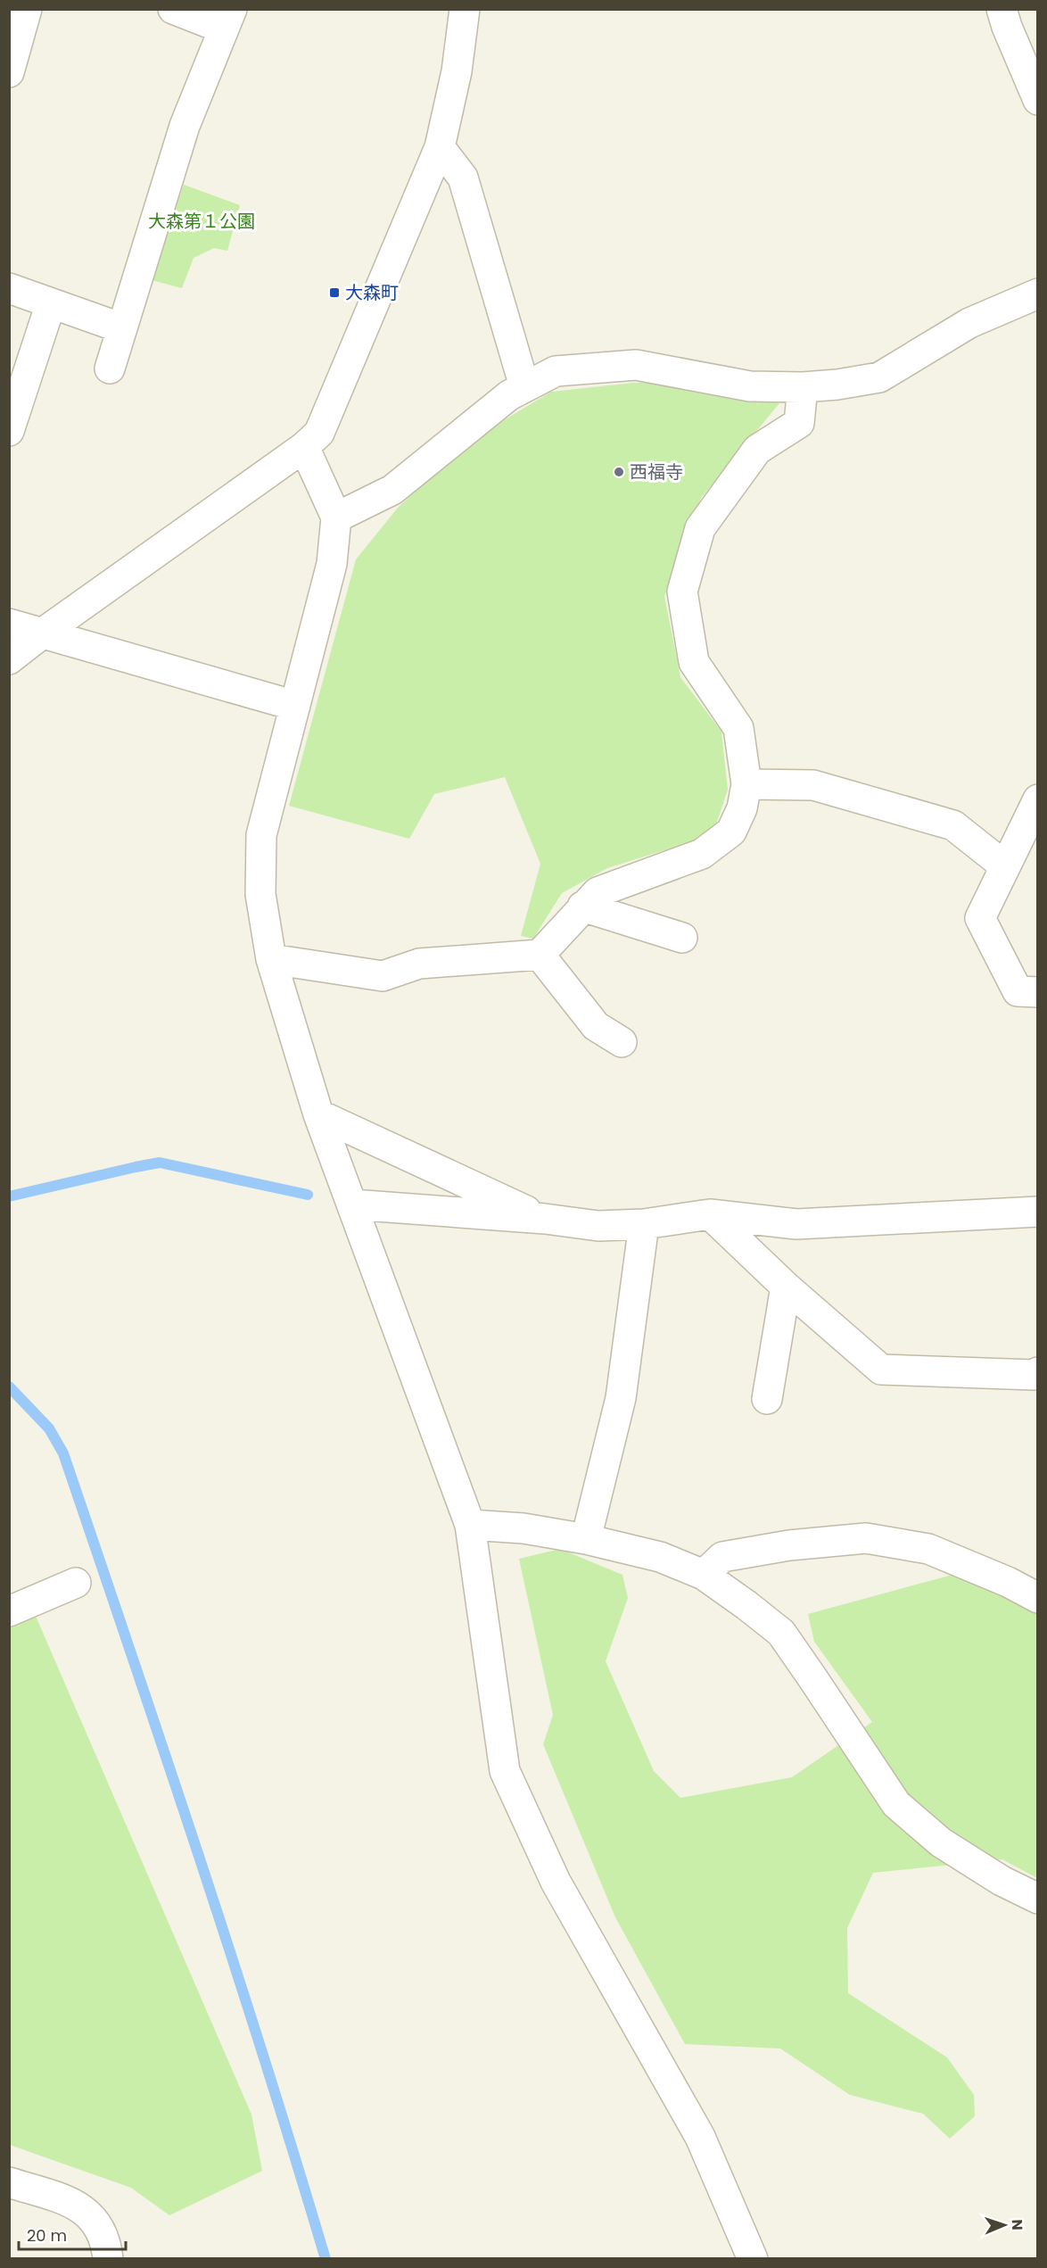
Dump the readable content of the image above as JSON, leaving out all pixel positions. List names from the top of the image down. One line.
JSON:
{"parks":["大森第１公園"],"places":{"transit":["大森町"],"other":["西福寺"]},"scale_bar":"20 m","north":"right"}
